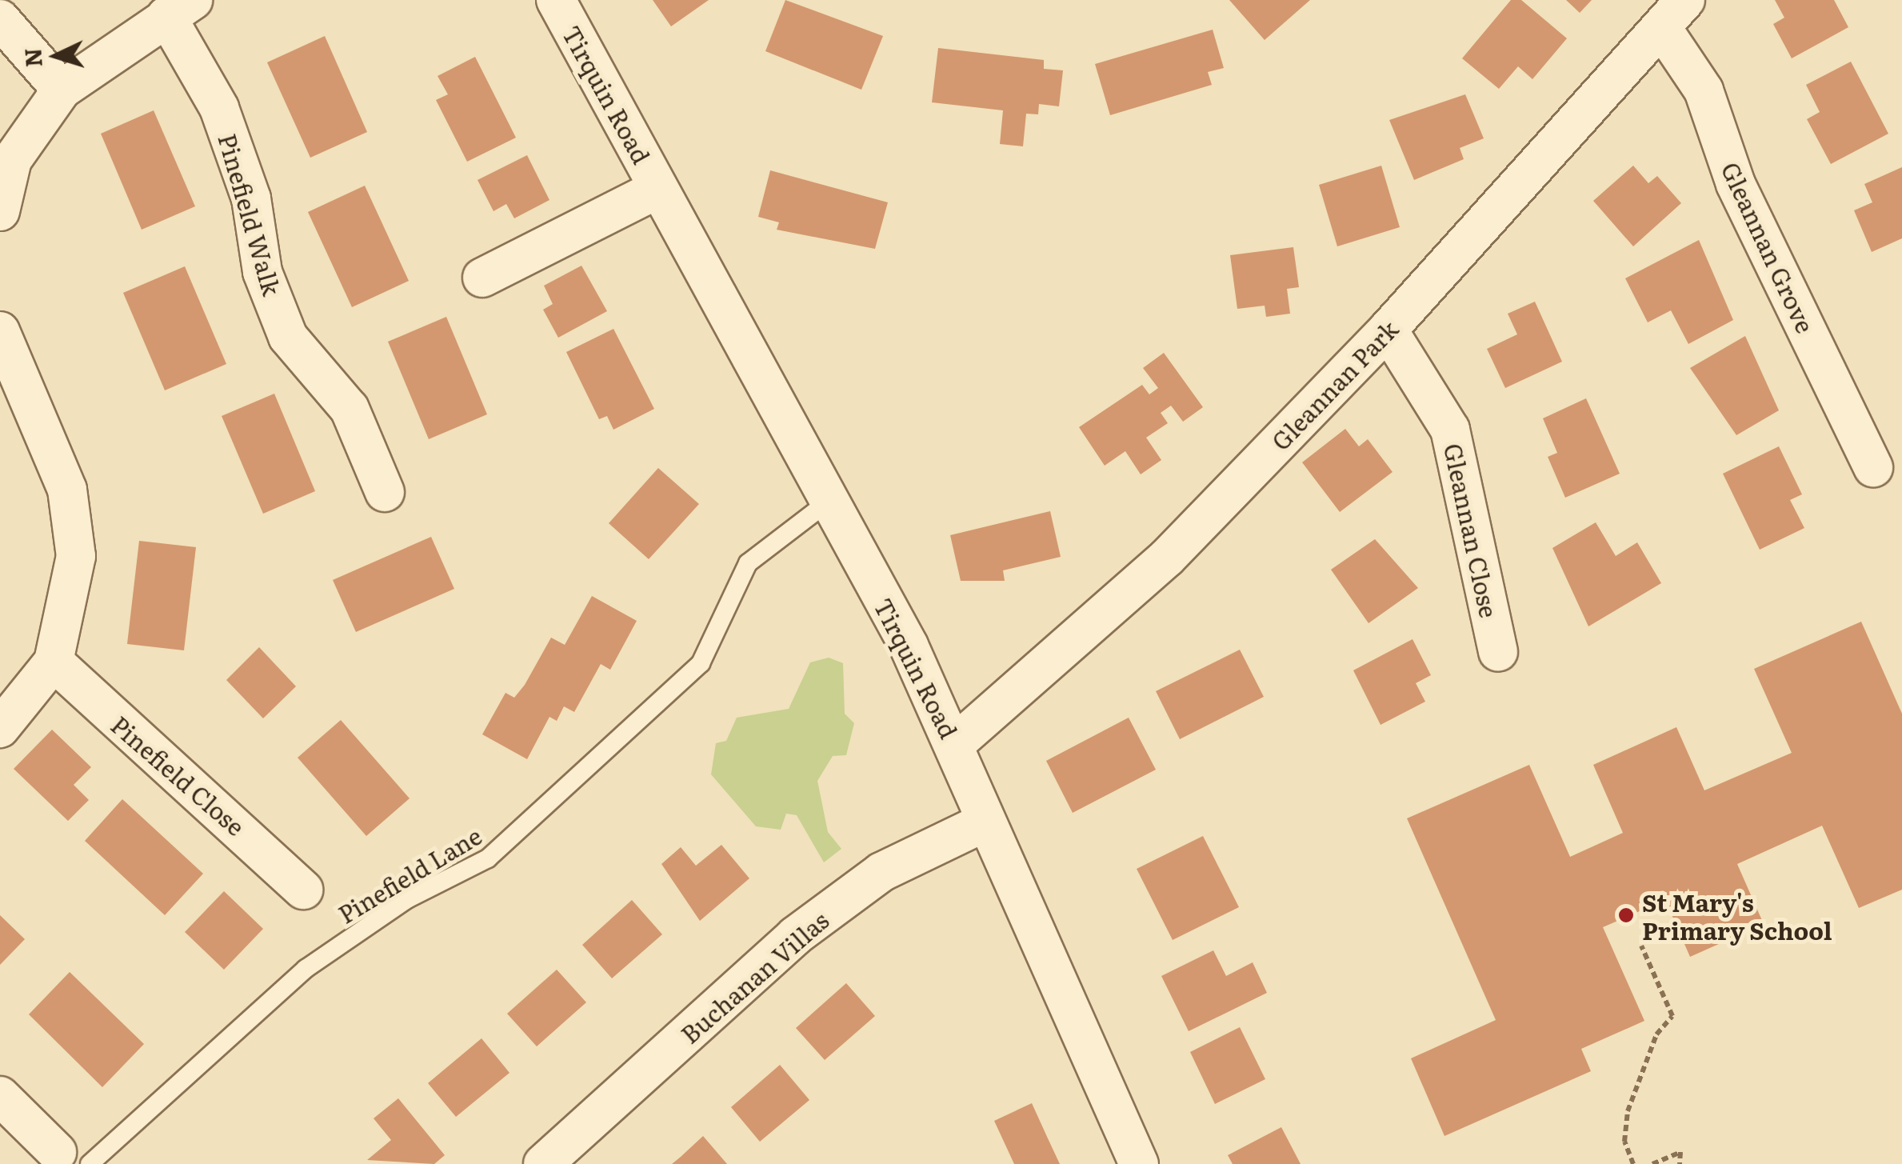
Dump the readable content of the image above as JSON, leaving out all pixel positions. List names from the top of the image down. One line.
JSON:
{"streets":{"street":["Tirquin Road","Pinefield Walk","Gleannan Grove","Gleannan Park","Gleannan Close","Pinefield Close","Buchanan Villas"],"lane":["Pinefield Lane"]},"crossings":[["Tirquin Road","Gleannan Park"],["Tirquin Road","Pinefield Lane"],["Tirquin Road","Buchanan Villas"],["Gleannan Grove","Gleannan Park"],["Gleannan Park","Gleannan Close"]],"places":["St Mary's Primary School"],"north":"left"}
